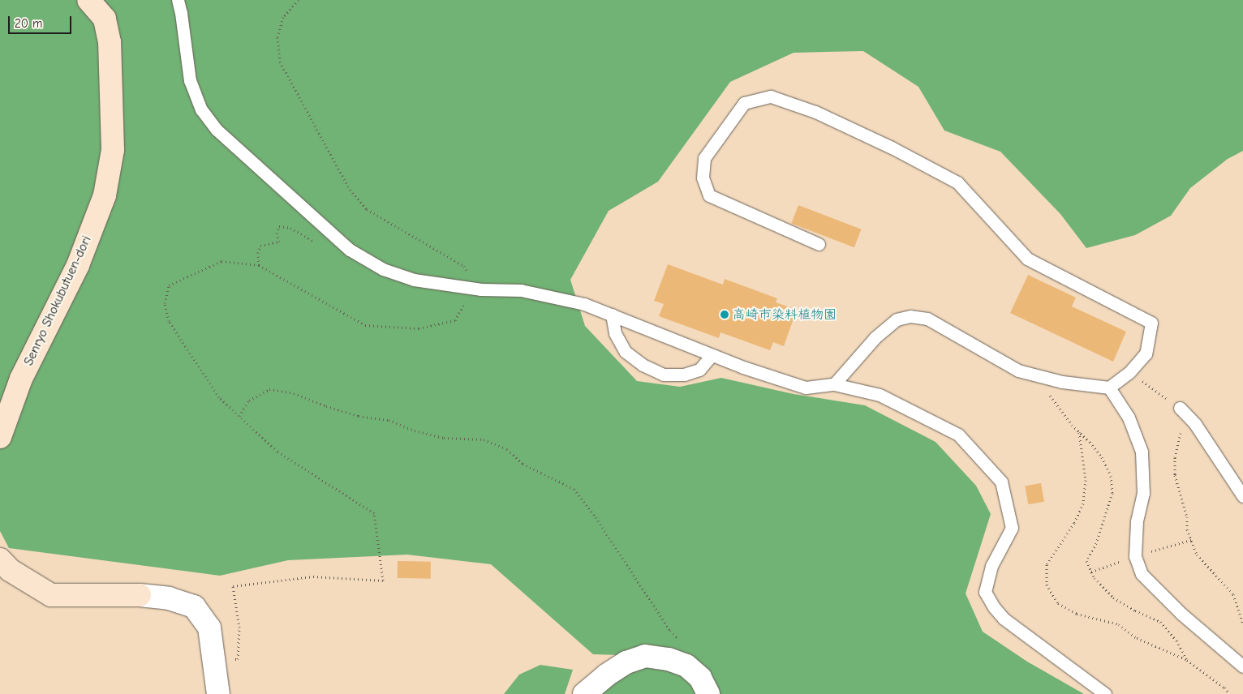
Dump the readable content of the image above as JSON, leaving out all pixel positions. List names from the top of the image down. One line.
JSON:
{"streets":{"street":["Senryo Shokubutuen-dori"]},"places":["高崎市染料植物園"],"scale_bar":"20 m"}
